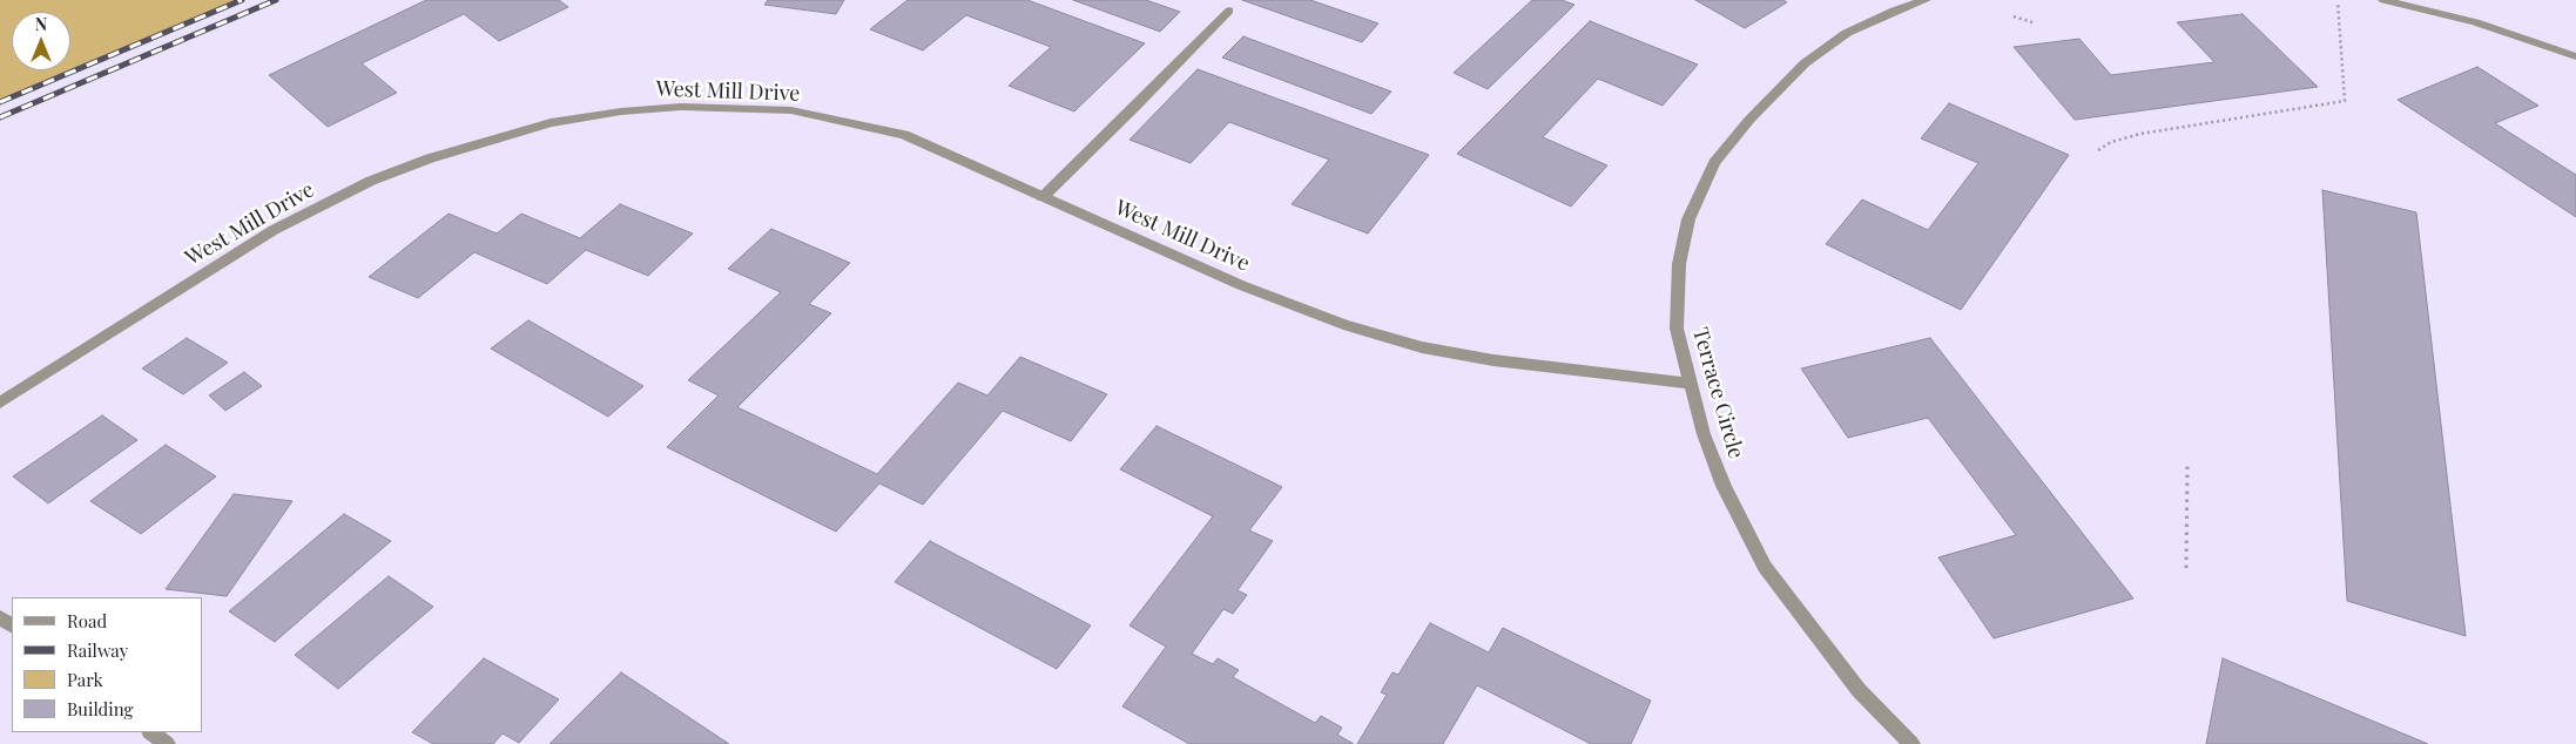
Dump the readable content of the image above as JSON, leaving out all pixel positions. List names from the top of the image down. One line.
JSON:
{"streets":{"street":["West Mill Drive","Terrace Circle"]},"crossings":[["West Mill Drive","Terrace Circle"]],"legend":["Road","Railway","Park","Building"],"north":"top"}
